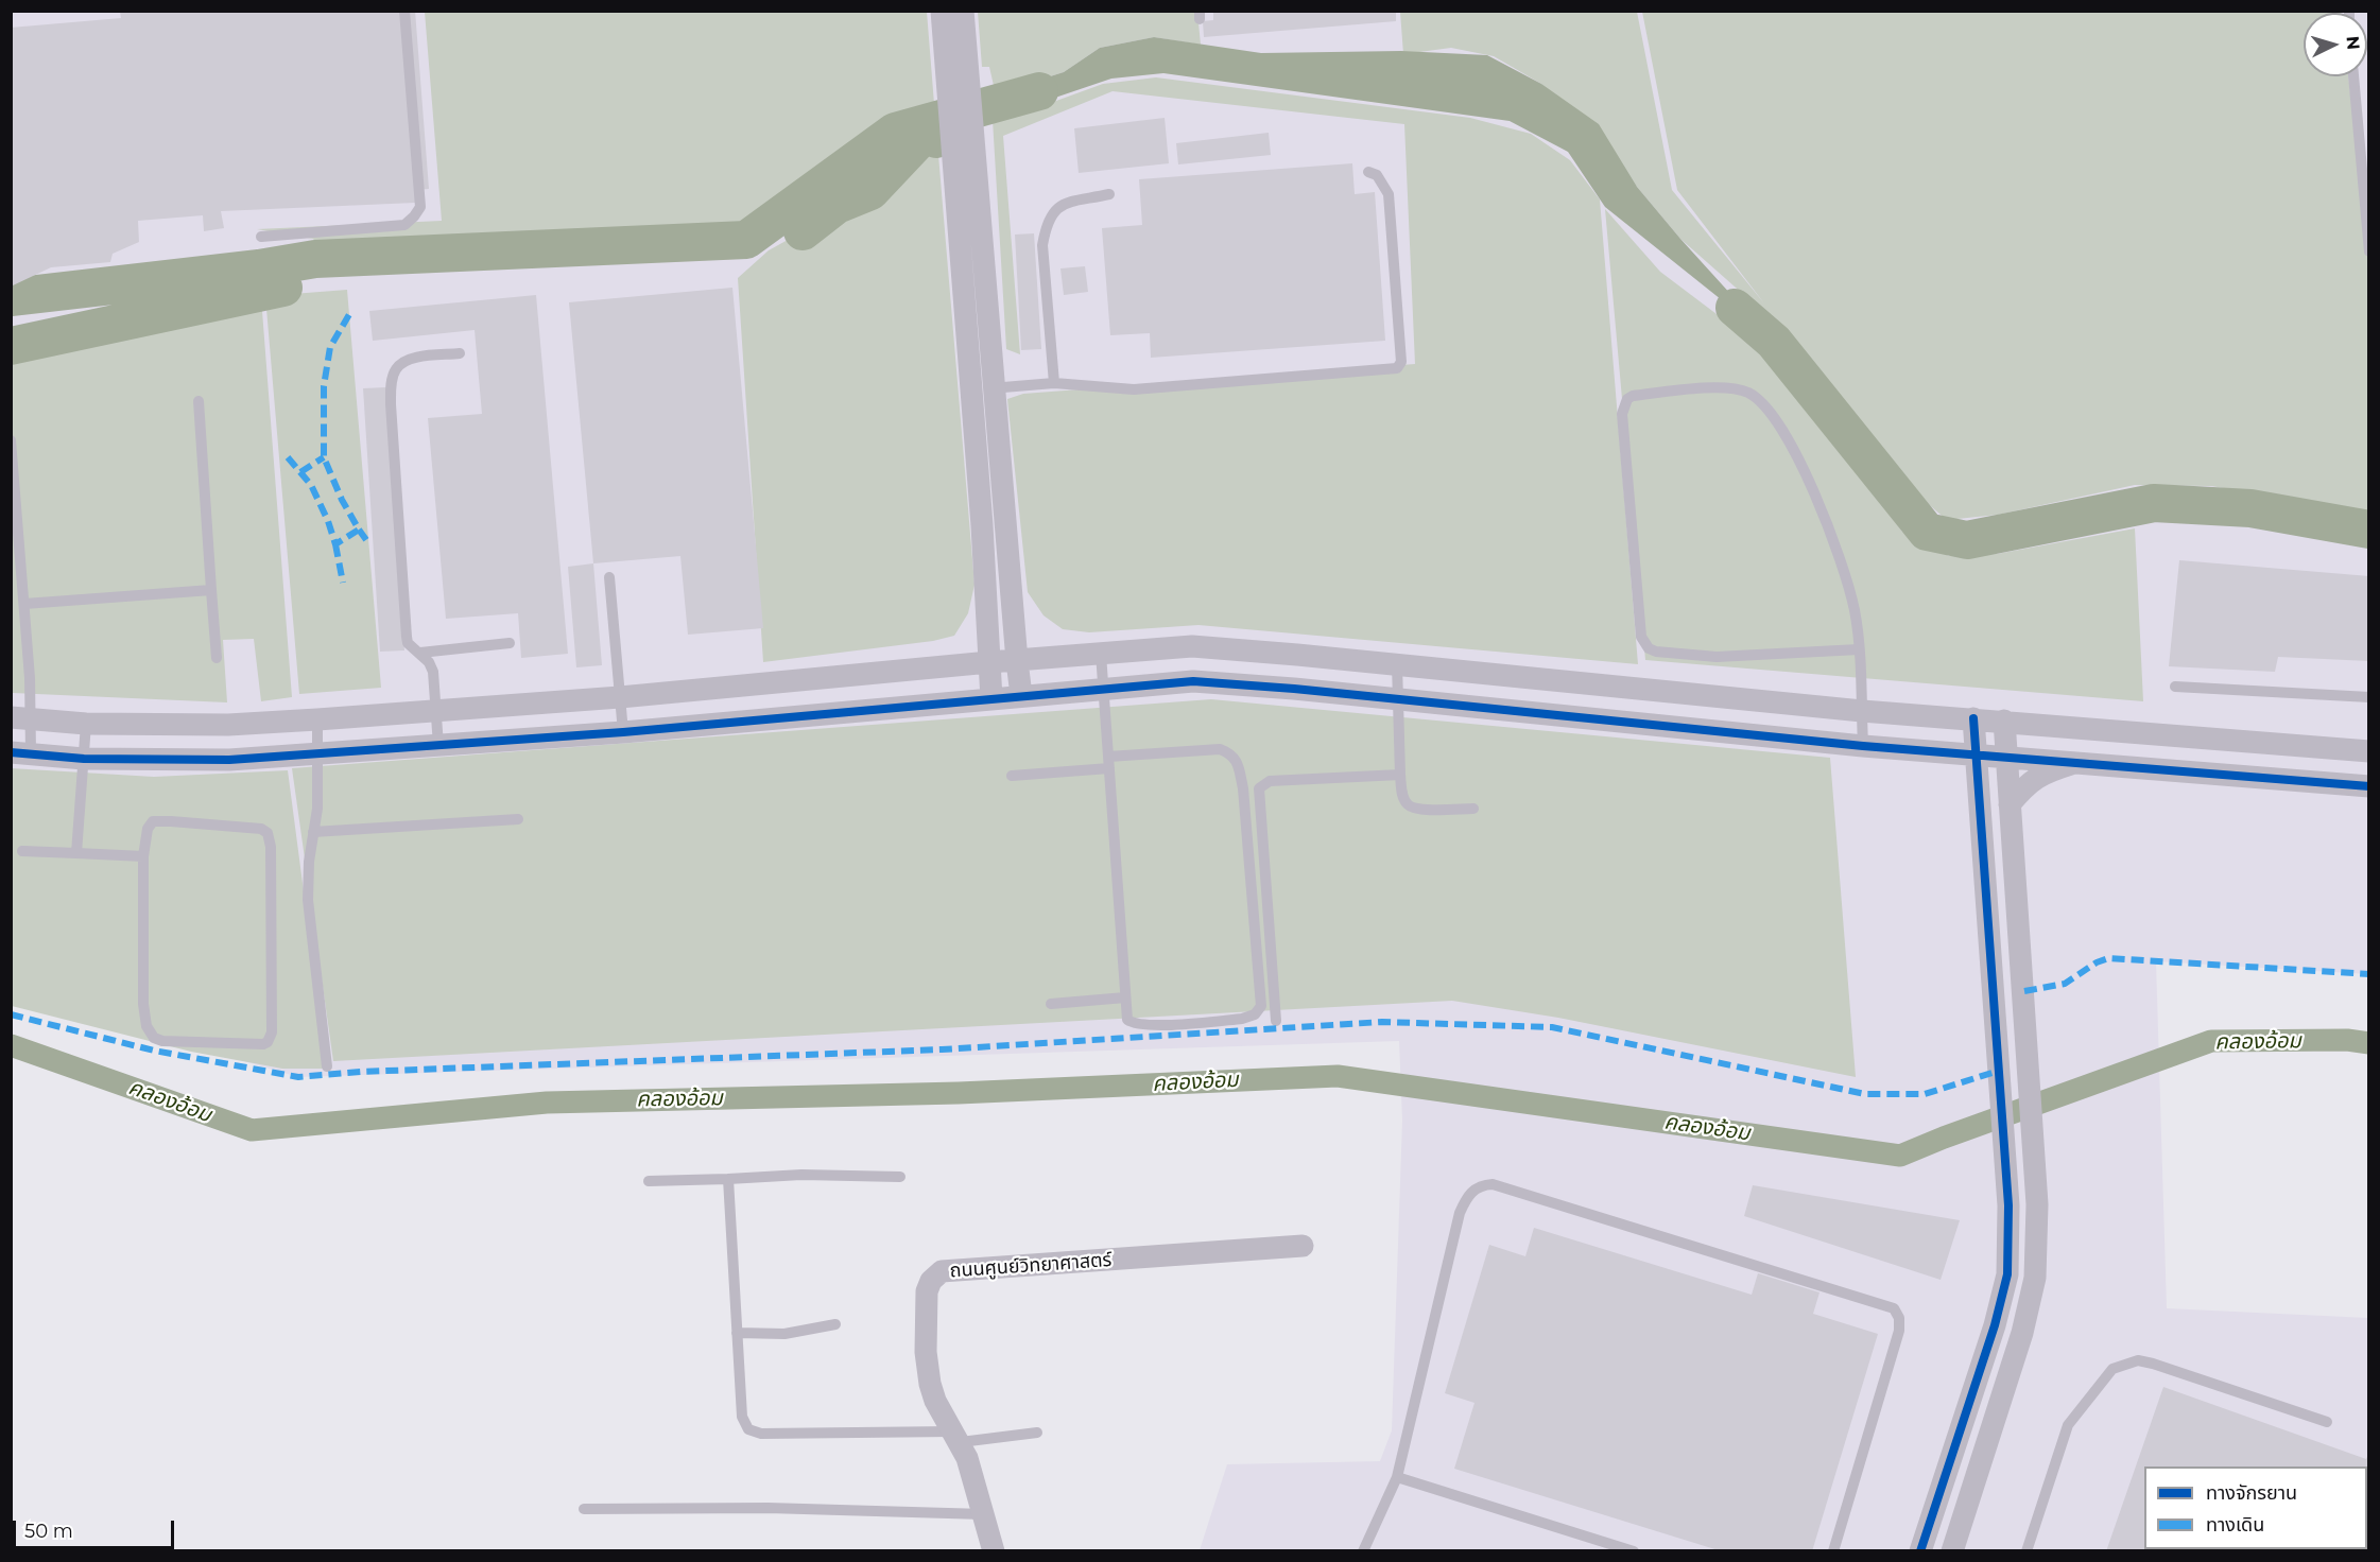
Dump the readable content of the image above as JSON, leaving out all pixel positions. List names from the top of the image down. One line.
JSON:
{"streets":{"street":["ถนนศูนย์วิทยาศาสตร์"]},"water":["คลองอ้อม"],"legend":["ทางจักรยาน","ทางเดิน"],"scale_bar":"50 m","north":"right"}
